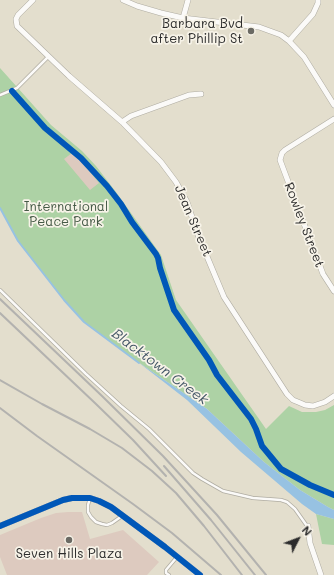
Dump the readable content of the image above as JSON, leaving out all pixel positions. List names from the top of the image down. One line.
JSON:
{"streets":{"street":["Jean Street","Rowley Street"]},"water":["Blacktown Creek"],"parks":["International Peace Park"],"places":["Barbara Bvd after Phillip St","Seven Hills Plaza"],"north":"top right"}
